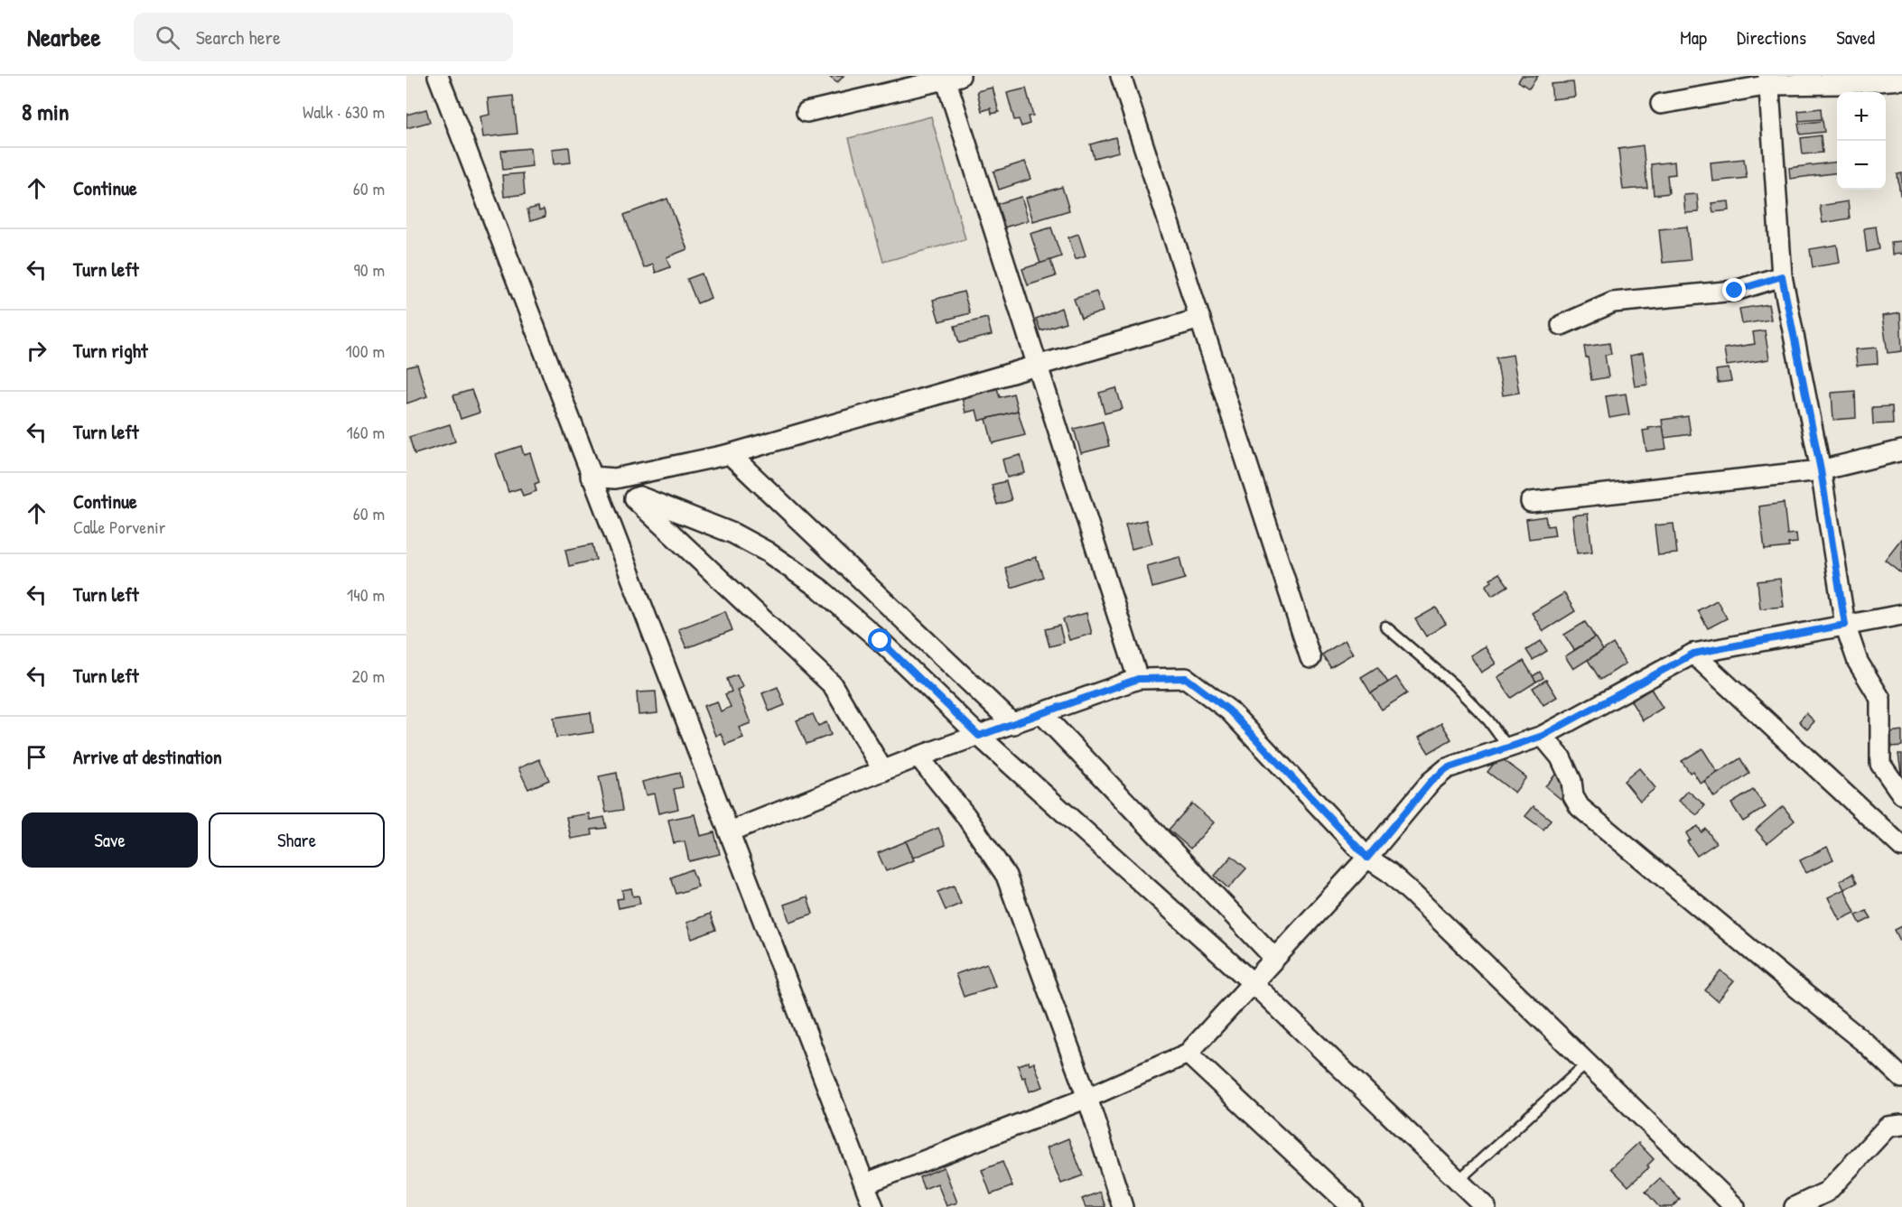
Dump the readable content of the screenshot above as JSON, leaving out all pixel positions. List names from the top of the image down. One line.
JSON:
{"page":{"header":"Nearbee","search":"Search here","nav":["Map","Directions","Saved"],"heading":["8 min","Walk · 630 m"],"map_buttons":["+","−"],"list":[["Continue","60 m"],["Turn left","90 m"],["Turn right","100 m"],["Turn left","160 m"],["Continue","Calle Porvenir","60 m"],["Turn left","140 m"],["Turn left","20 m"],"Arrive at destination"],"buttons":["Save","Share"]}}
